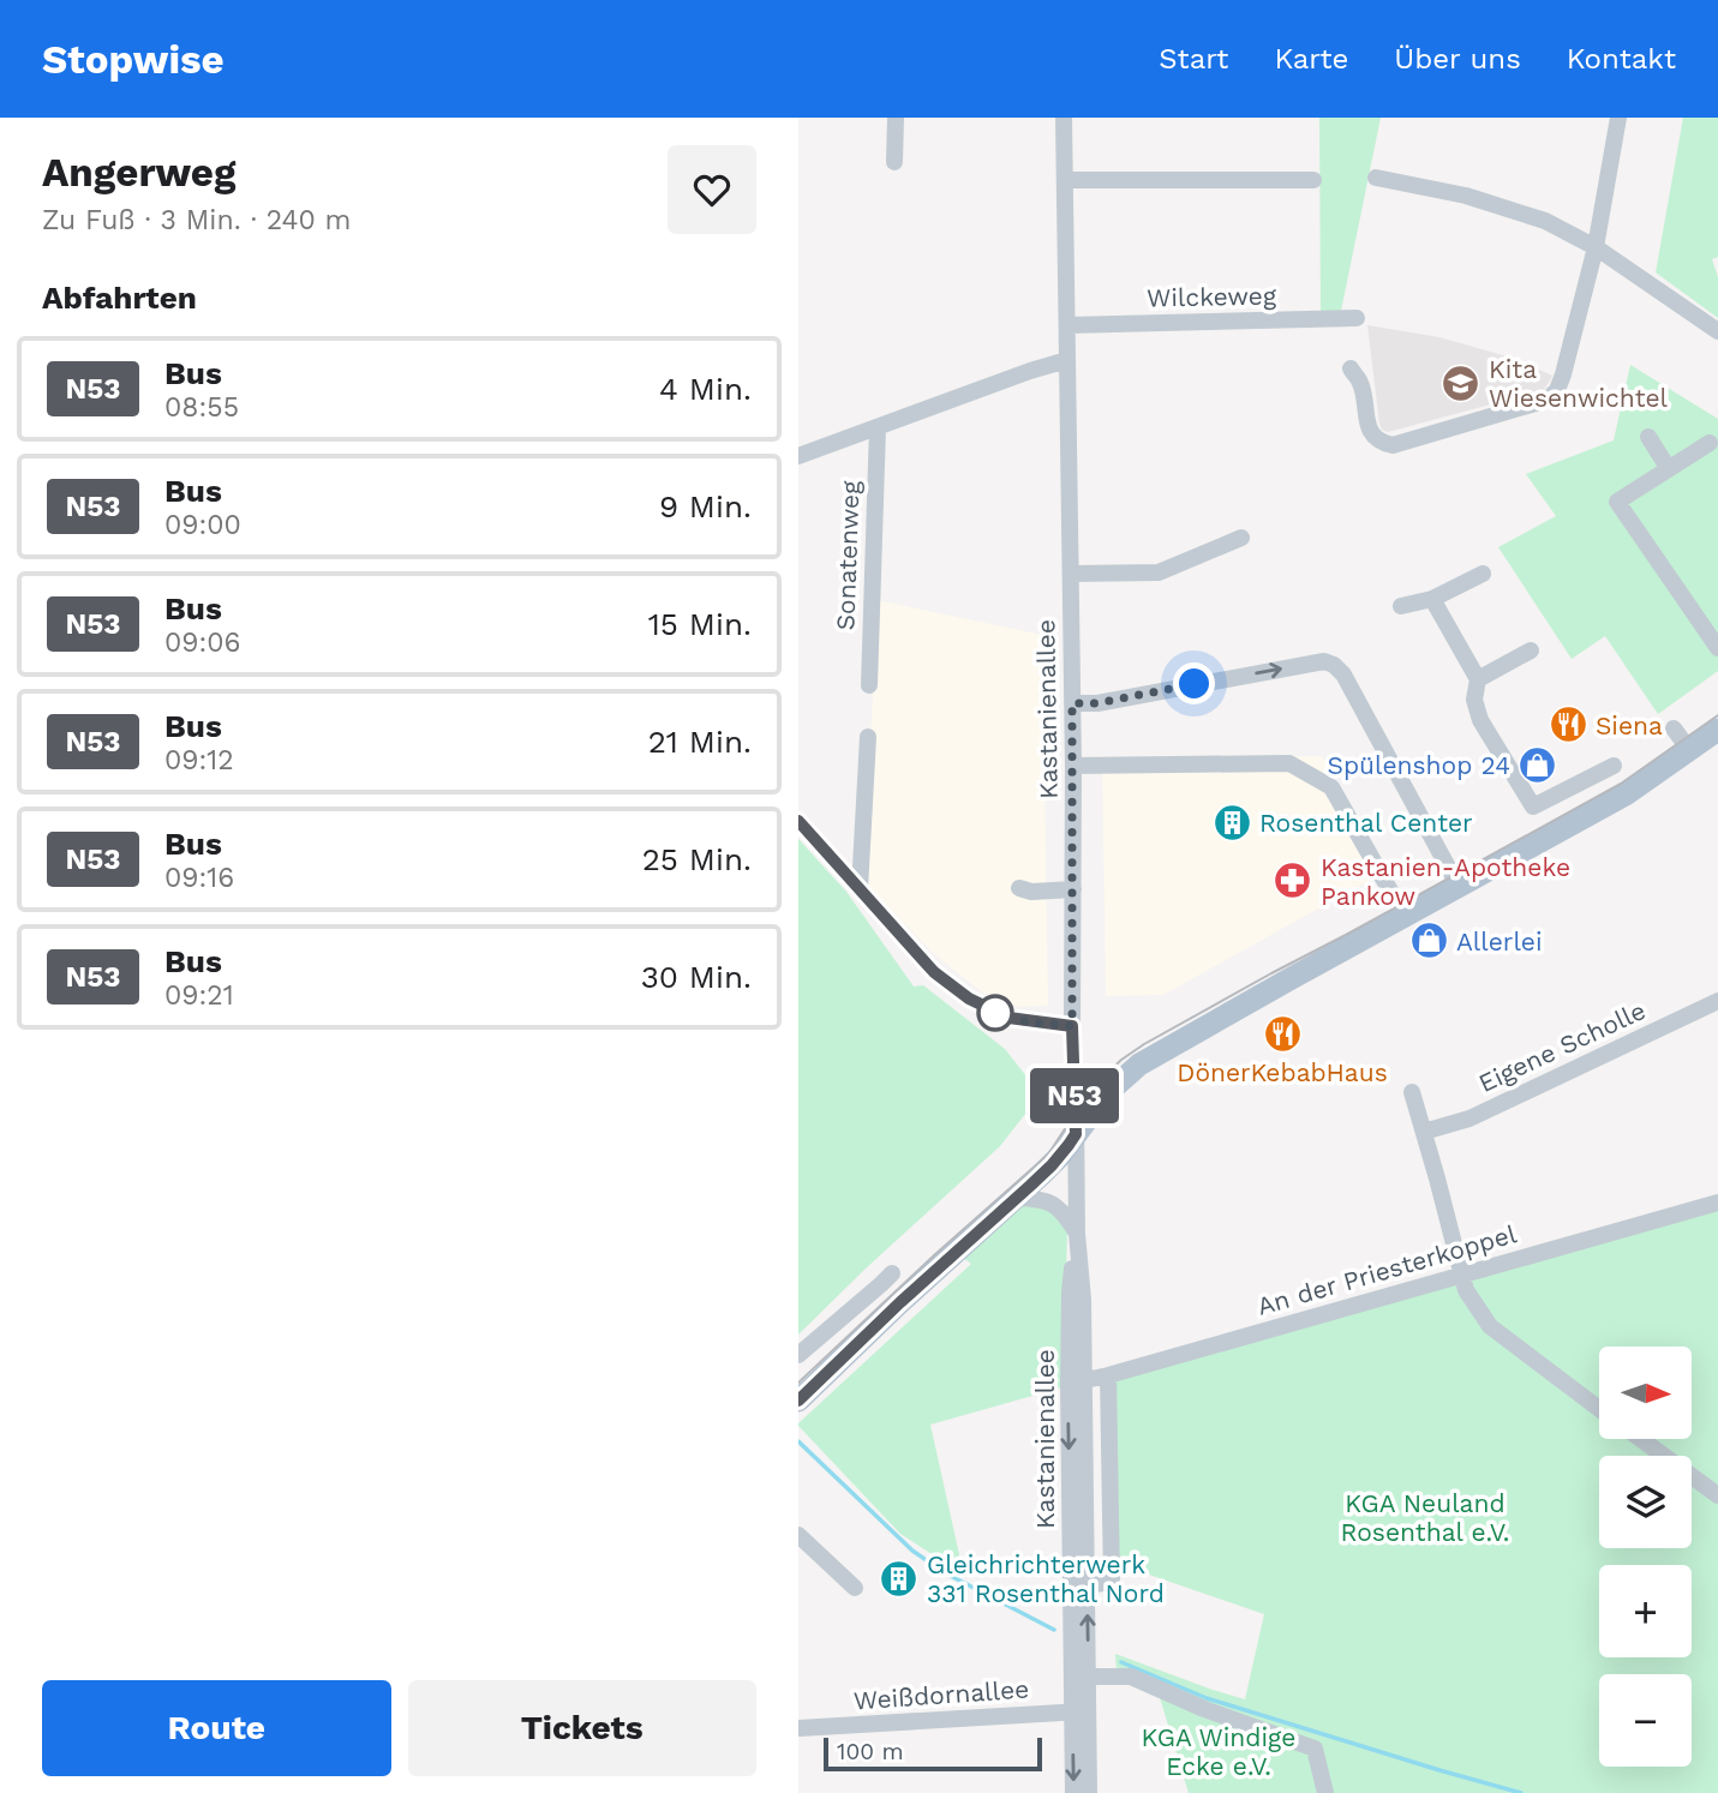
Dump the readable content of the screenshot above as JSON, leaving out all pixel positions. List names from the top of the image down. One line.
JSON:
{"streets":{"street":["Wilckeweg","Sonatenweg","Kastanienallee","Eigene Scholle","An der Priesterkoppel","Weißdornallee"]},"crossings":[["Wilckeweg","Kastanienallee"],["Kastanienallee","An der Priesterkoppel"],["Kastanienallee","Weißdornallee"]],"parks":["KGA Neuland Rosenthal e.V.","KGA Windige Ecke e.V."],"places":{"school or university":["Kita Wiesenwichtel"],"restaurant":["Siena","DönerKebabHaus"],"shop":["Spülenshop 24","Allerlei"],"building":["Rosenthal Center","Gleichrichterwerk 331 Rosenthal Nord"],"pharmacy":["Kastanien-Apotheke Pankow"]},"lines":["bus line N53"],"scale_bar":"100 m","north":"right","page":{"header":"Stopwise","nav":["Start","Karte","Über uns","Kontakt"],"heading":[["Angerweg","Zu Fuß · 3 Min. · 240 m"],"Abfahrten"],"on_map":"N53","list":[{"mark":"N53","name":"Bus","note":"08:55","value":"4 Min."},{"mark":"N53","name":"Bus","note":"09:00","value":"9 Min."},{"mark":"N53","name":"Bus","note":"09:06","value":"15 Min."},{"mark":"N53","name":"Bus","note":"09:12","value":"21 Min."},{"mark":"N53","name":"Bus","note":"09:16","value":"25 Min."},{"mark":"N53","name":"Bus","note":"09:21","value":"30 Min."}],"map_buttons":["+","−"],"buttons":["Route","Tickets"],"scale":"100 m"}}
